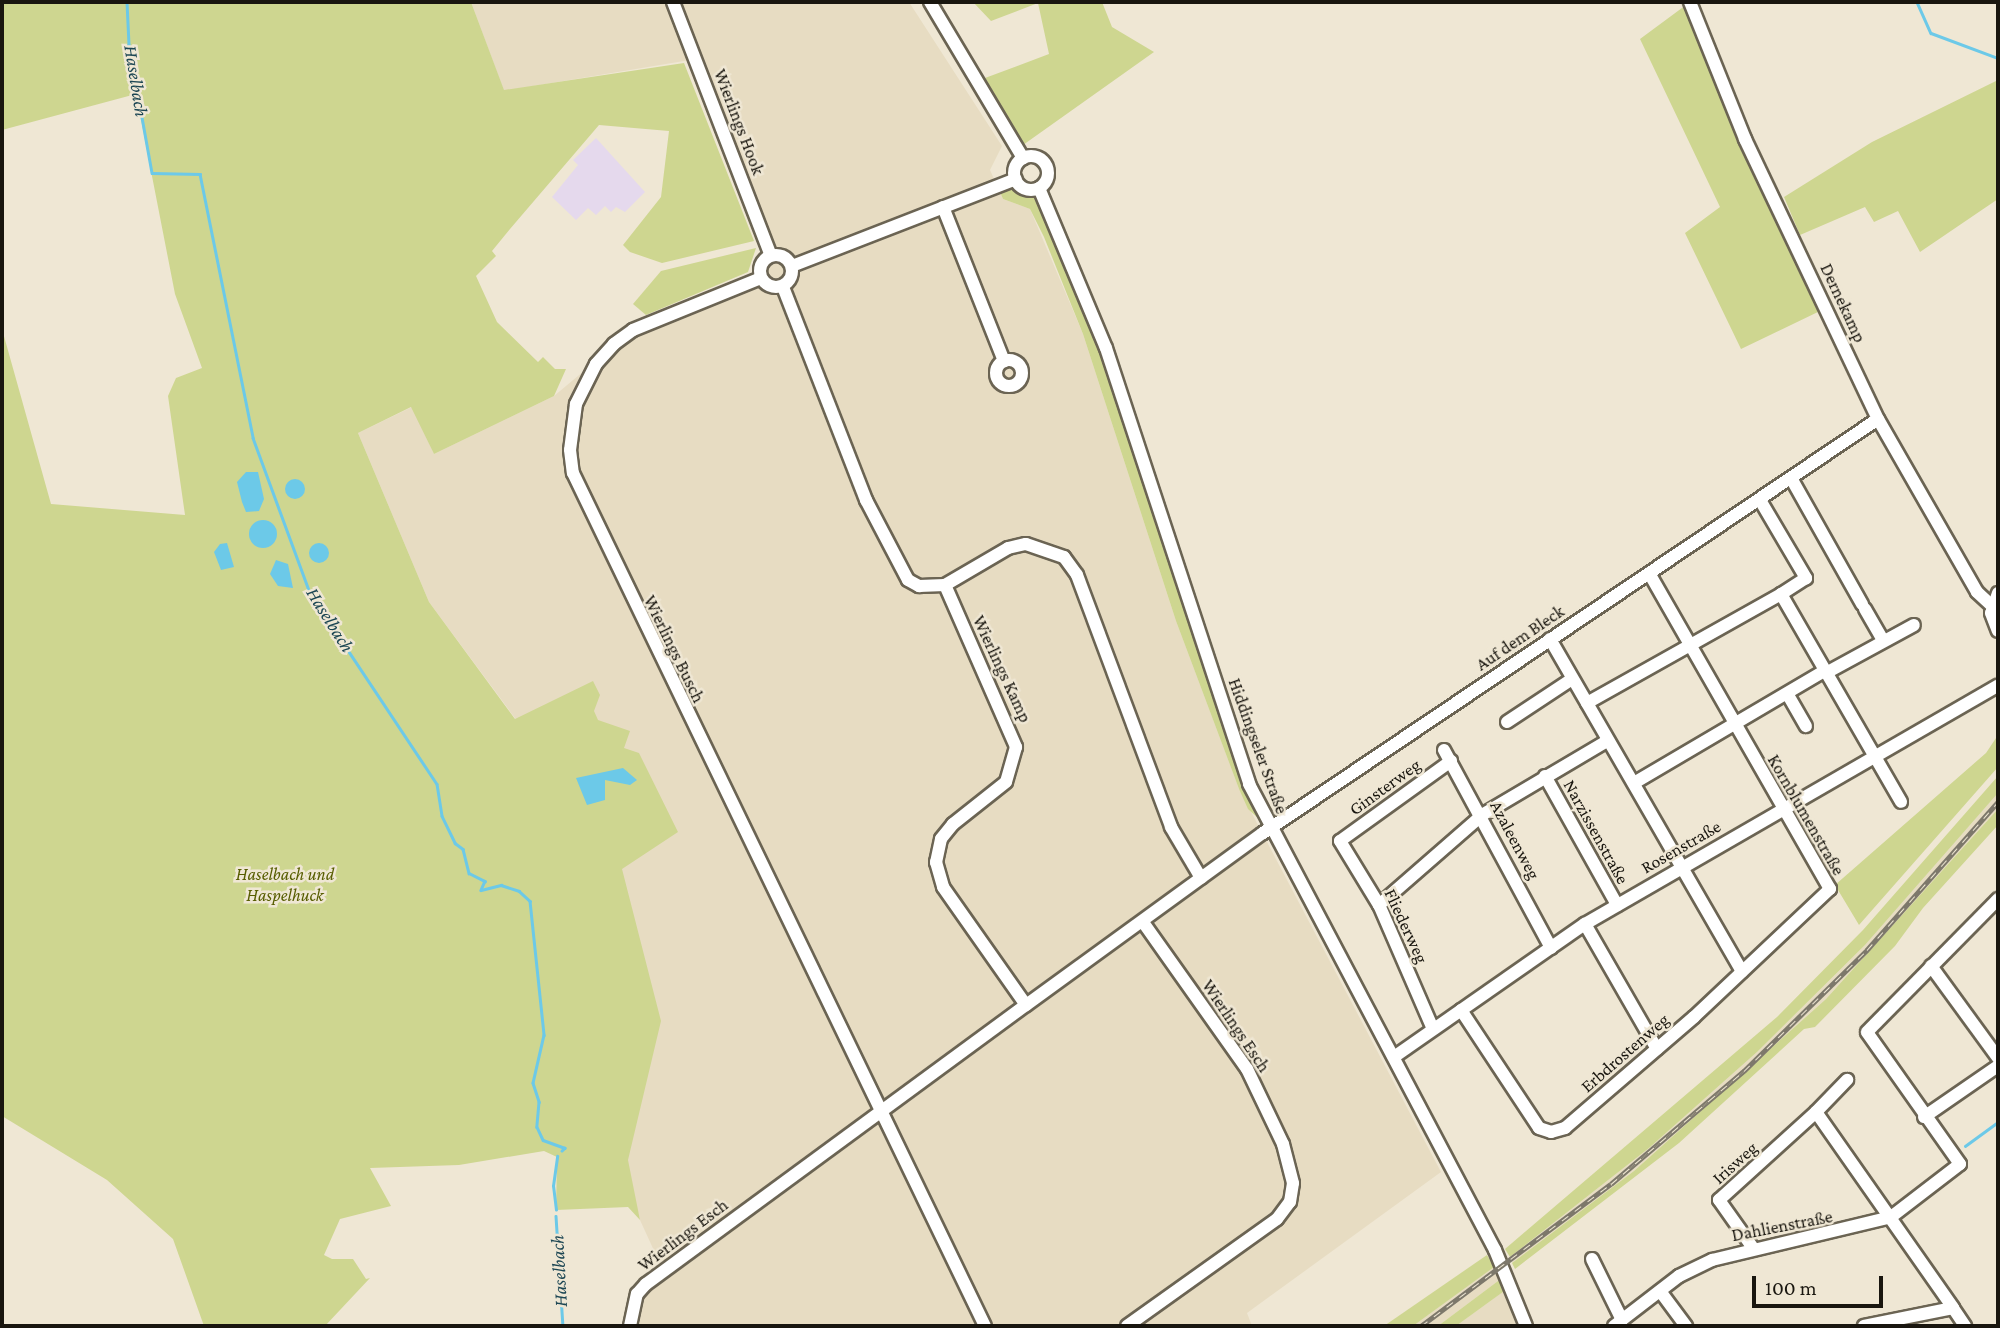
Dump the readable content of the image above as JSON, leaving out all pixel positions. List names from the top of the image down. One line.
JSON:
{"streets":{"street":["Wierlings Hook","Dernekamp","Auf dem Bleck","Wierlings Busch","Wierlings Kamp","Hiddingseler Straße","Ginsterweg","Kornblumenstraße","Narzissenstraße","Azaleenweg","Rosenstraße","Fliederweg","Wierlings Esch","Erbdrostenweg","Irisweg","Dahlienstraße"]},"crossings":[["Wierlings Hook","Wierlings Busch"],["Dernekamp","Auf dem Bleck"],["Auf dem Bleck","Hiddingseler Straße"],["Auf dem Bleck","Kornblumenstraße"],["Auf dem Bleck","Wierlings Esch"],["Wierlings Busch","Wierlings Esch"],["Wierlings Kamp","Wierlings Esch"],["Hiddingseler Straße","Rosenstraße"],["Hiddingseler Straße","Wierlings Esch"],["Ginsterweg","Azaleenweg"],["Ginsterweg","Fliederweg"],["Kornblumenstraße","Rosenstraße"],["Kornblumenstraße","Erbdrostenweg"],["Narzissenstraße","Azaleenweg"],["Narzissenstraße","Rosenstraße"],["Narzissenstraße","Fliederweg"],["Azaleenweg","Rosenstraße"],["Rosenstraße","Fliederweg"],["Rosenstraße","Erbdrostenweg"],["Irisweg","Dahlienstraße"]],"water":["Haselbach"],"parks":["Haselbach und Haspelhuck"],"scale_bar":"100 m"}
